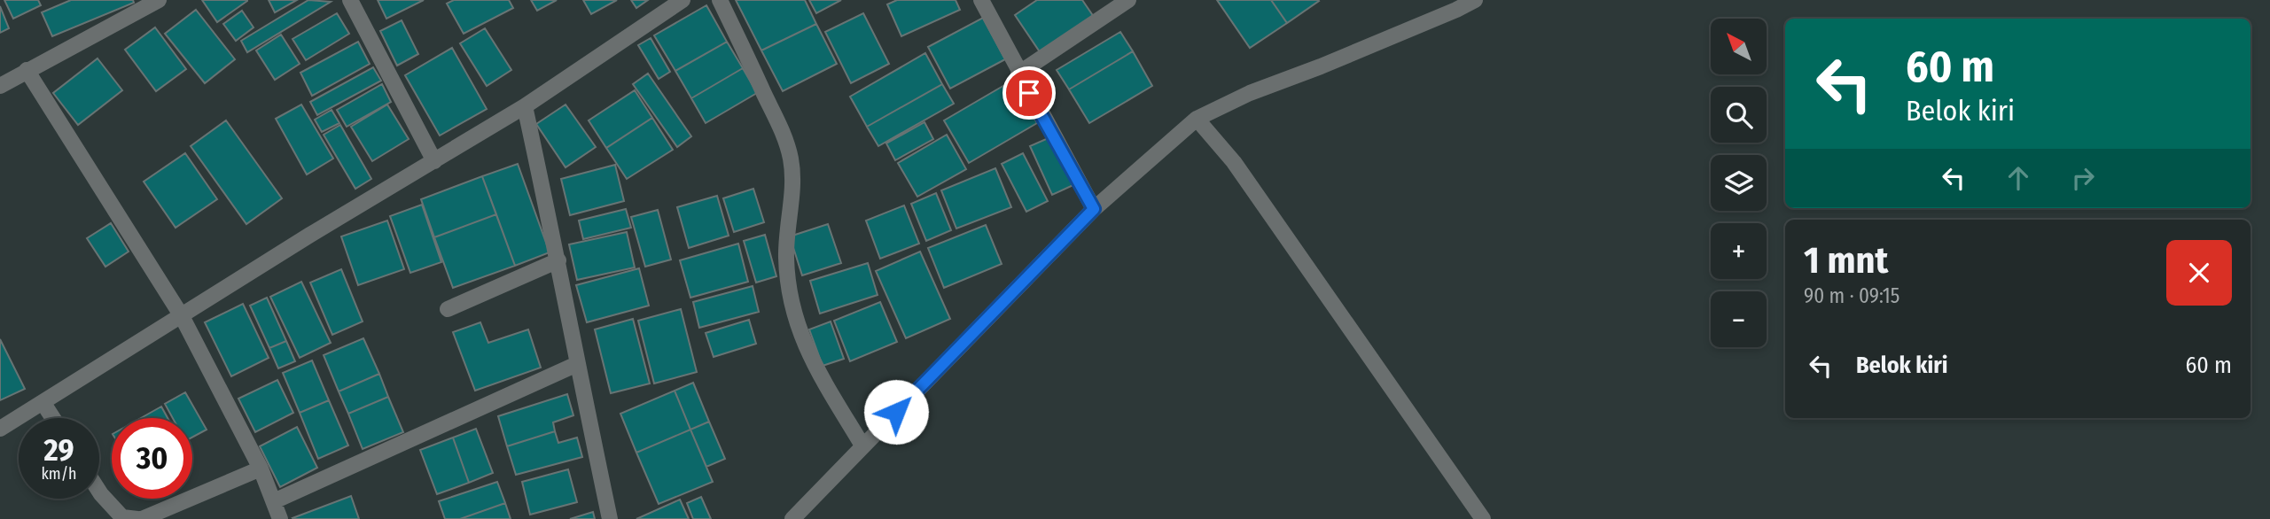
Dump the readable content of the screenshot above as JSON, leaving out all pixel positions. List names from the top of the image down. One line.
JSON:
{"north":"top left","page":{"map_buttons":["+","−"],"turn":["60 m","Belok kiri"],"heading":["1 mnt","90 m · 09:15"],"list":[{"name":"Belok kiri","value":"60 m"}],"speed":"29 km/h","limit":"30"}}
